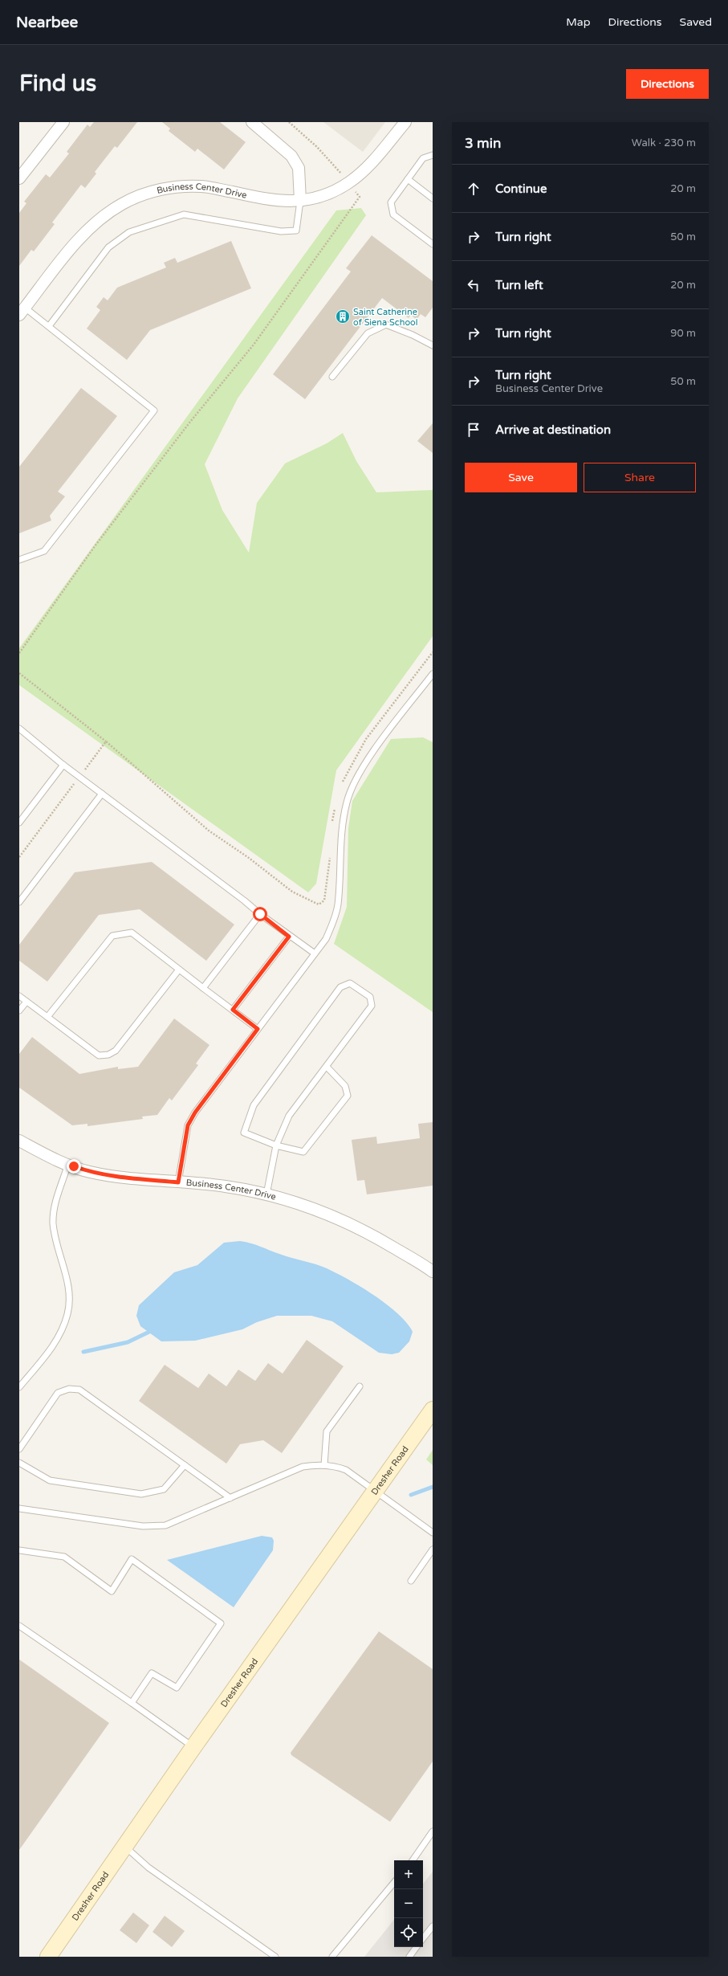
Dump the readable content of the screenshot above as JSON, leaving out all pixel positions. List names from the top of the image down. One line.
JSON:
{"streets":{"main road":["Dresher Road"],"street":["Business Center Drive"]},"places":{"building":["Saint Catherine of Siena School"]},"page":{"header":"Nearbee","nav":["Map","Directions","Saved"],"buttons":["Directions",["Save","Share"]],"title":"Find us","heading":["3 min","Walk · 230 m"],"list":[["Continue","20 m"],["Turn right","50 m"],["Turn left","20 m"],["Turn right","90 m"],["Turn right","Business Center Drive","50 m"],"Arrive at destination"],"map_buttons":["+","−"]}}
